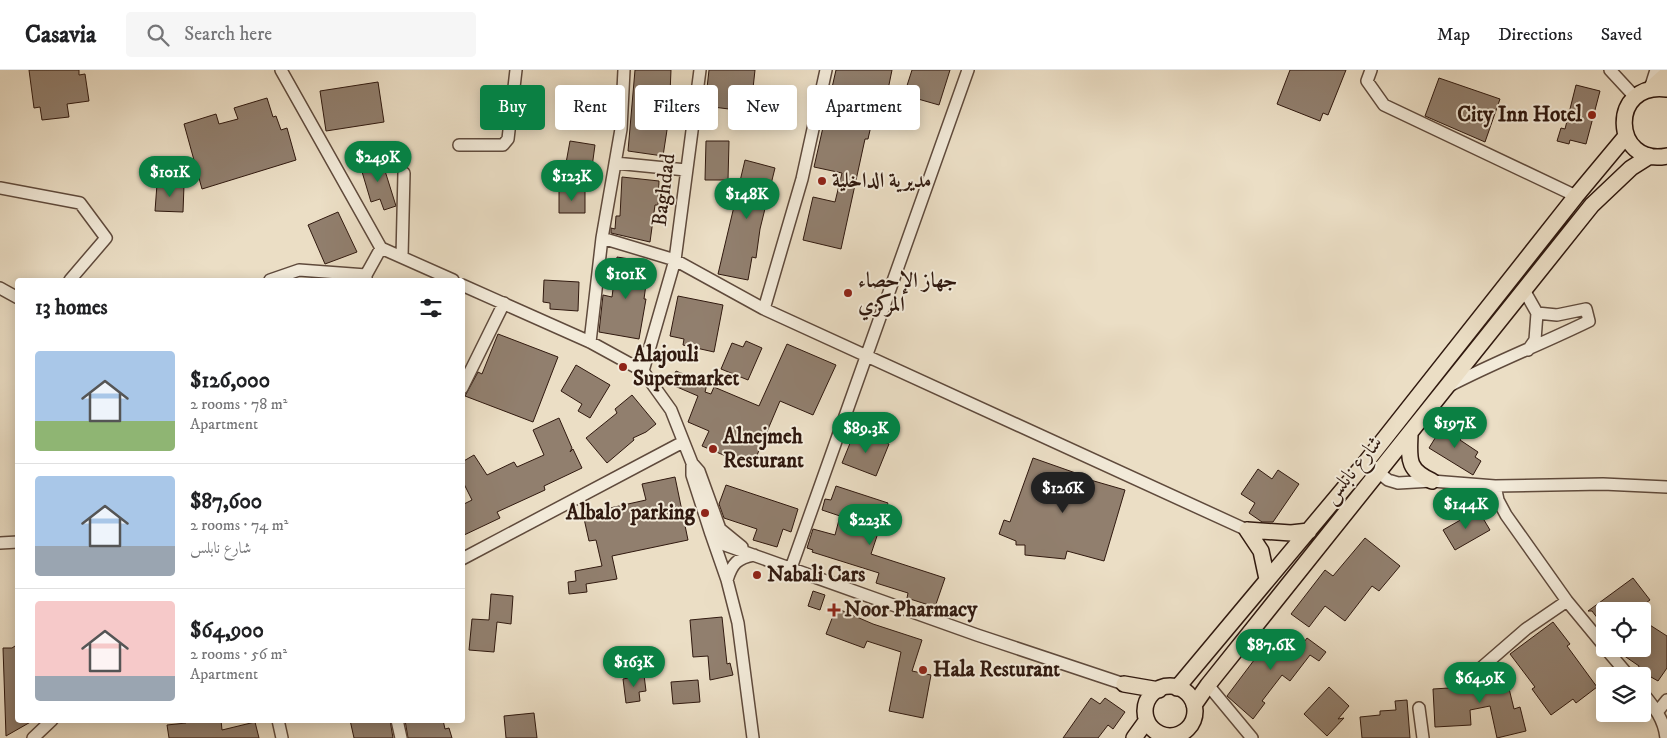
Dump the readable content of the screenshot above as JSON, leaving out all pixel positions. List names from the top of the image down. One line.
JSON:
{"streets":{"main road":["شارع نابلس"],"street":["Baghdad"]},"places":{"other":["City Inn Hotel","مديرية الداخلية","جهاز الإحصاء المركزي","Alajouli Supermarket","Alnejmeh Resturant","Albalo' parking","Nabali Cars","Hala Resturant"],"health":["Noor Pharmacy"]},"page":{"header":"Casavia","search":"Search here","nav":["Map","Directions","Saved"],"chip":["Buy","Rent","Filters","New","Apartment"],"price":["$249K","$101K","$123K","$148K","$101K","$197K","$89.3K","$126K","$144K","$223K","$87.6K","$163K","$64.9K"],"heading":"13 homes","list":[{"name":"$126,000","note":"2 rooms · 78 m² · Apartment"},{"name":"$87,600","note":"2 rooms · 74 m² · شارع نابلس"},{"name":"$64,900","note":"2 rooms · 56 m² · Apartment"}]}}
